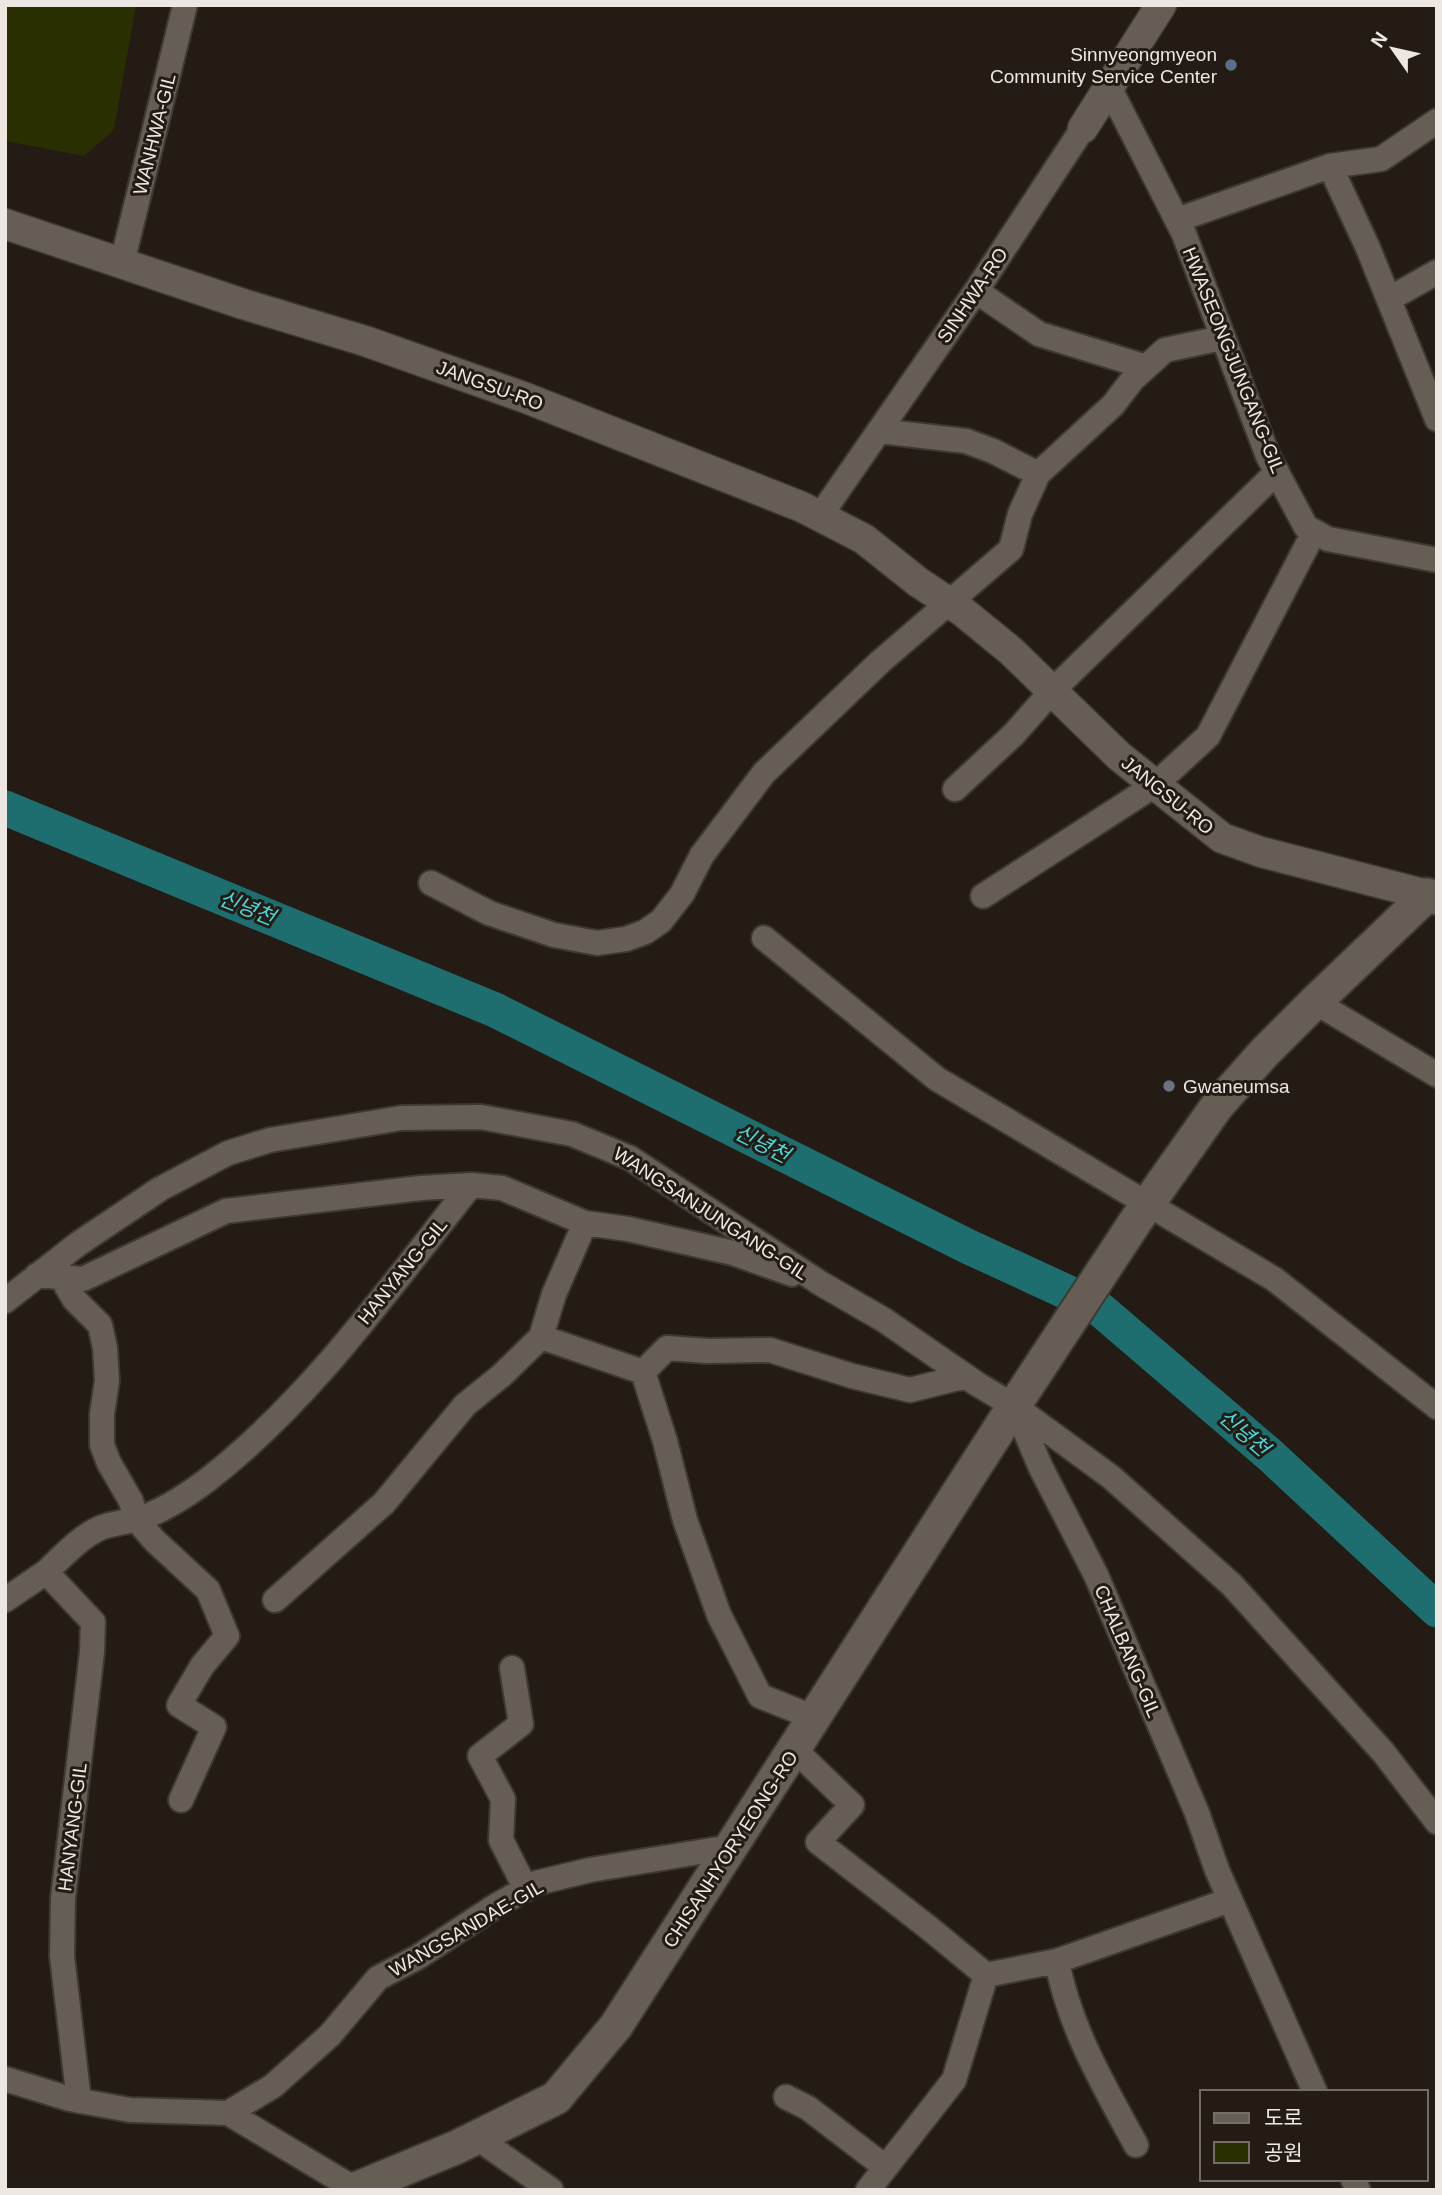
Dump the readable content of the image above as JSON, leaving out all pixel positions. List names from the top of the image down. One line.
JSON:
{"streets":{"main road":["CHISANHYORYEONG-RO"],"street":["WANHWA-GIL","SINHWA-RO","HWASEONGJUNGANG-GIL","JANGSU-RO","WANGSANJUNGANG-GIL","HANYANG-GIL","CHALBANG-GIL","WANGSANDAE-GIL"]},"crossings":[["WANHWA-GIL","JANGSU-RO"],["SINHWA-RO","JANGSU-RO"],["WANGSANJUNGANG-GIL","CHALBANG-GIL"],["WANGSANJUNGANG-GIL","CHISANHYORYEONG-RO"],["CHALBANG-GIL","CHISANHYORYEONG-RO"],["CHISANHYORYEONG-RO","WANGSANDAE-GIL"]],"water":["신녕천"],"places":["Sinnyeongmyeon Community Service Center","Gwaneumsa"],"legend":["도로","공원"],"north":"top left"}
